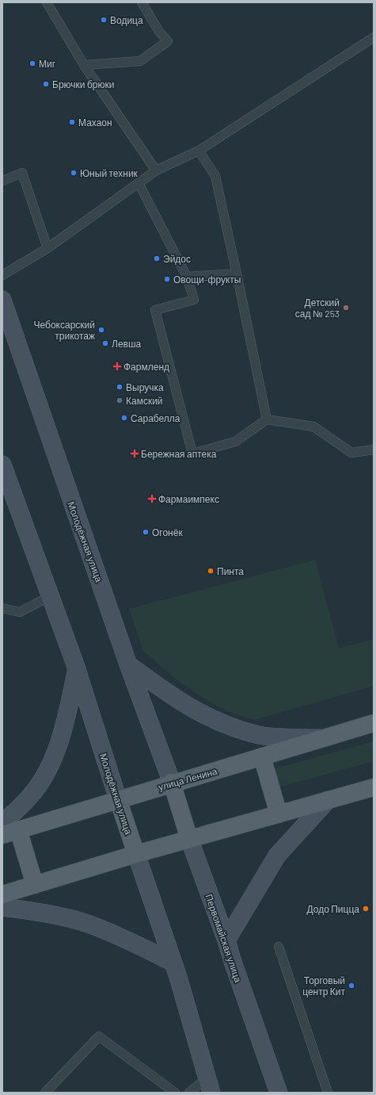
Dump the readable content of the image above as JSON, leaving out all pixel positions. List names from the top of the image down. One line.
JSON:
{"streets":{"main road":["Молодёжная улица","улица Ленина","Первомайская улица"]},"crossings":[["Молодёжная улица","улица Ленина"],["Молодёжная улица","Первомайская улица"],["улица Ленина","Первомайская улица"]],"places":{"other":["Водица","Миг","Брючки брюки","Махаон","Юный техник","Эйдос","Овощи-фрукты","Детский сад № 253","Чебоксарский трикотаж","Левша","Выручка","Камский","Сарабелла","Огонёк","Пинта","Додо Пицца","Торговый центр Кит"],"health":["Фармленд","Бережная аптека","Фармаимпекс"]}}
